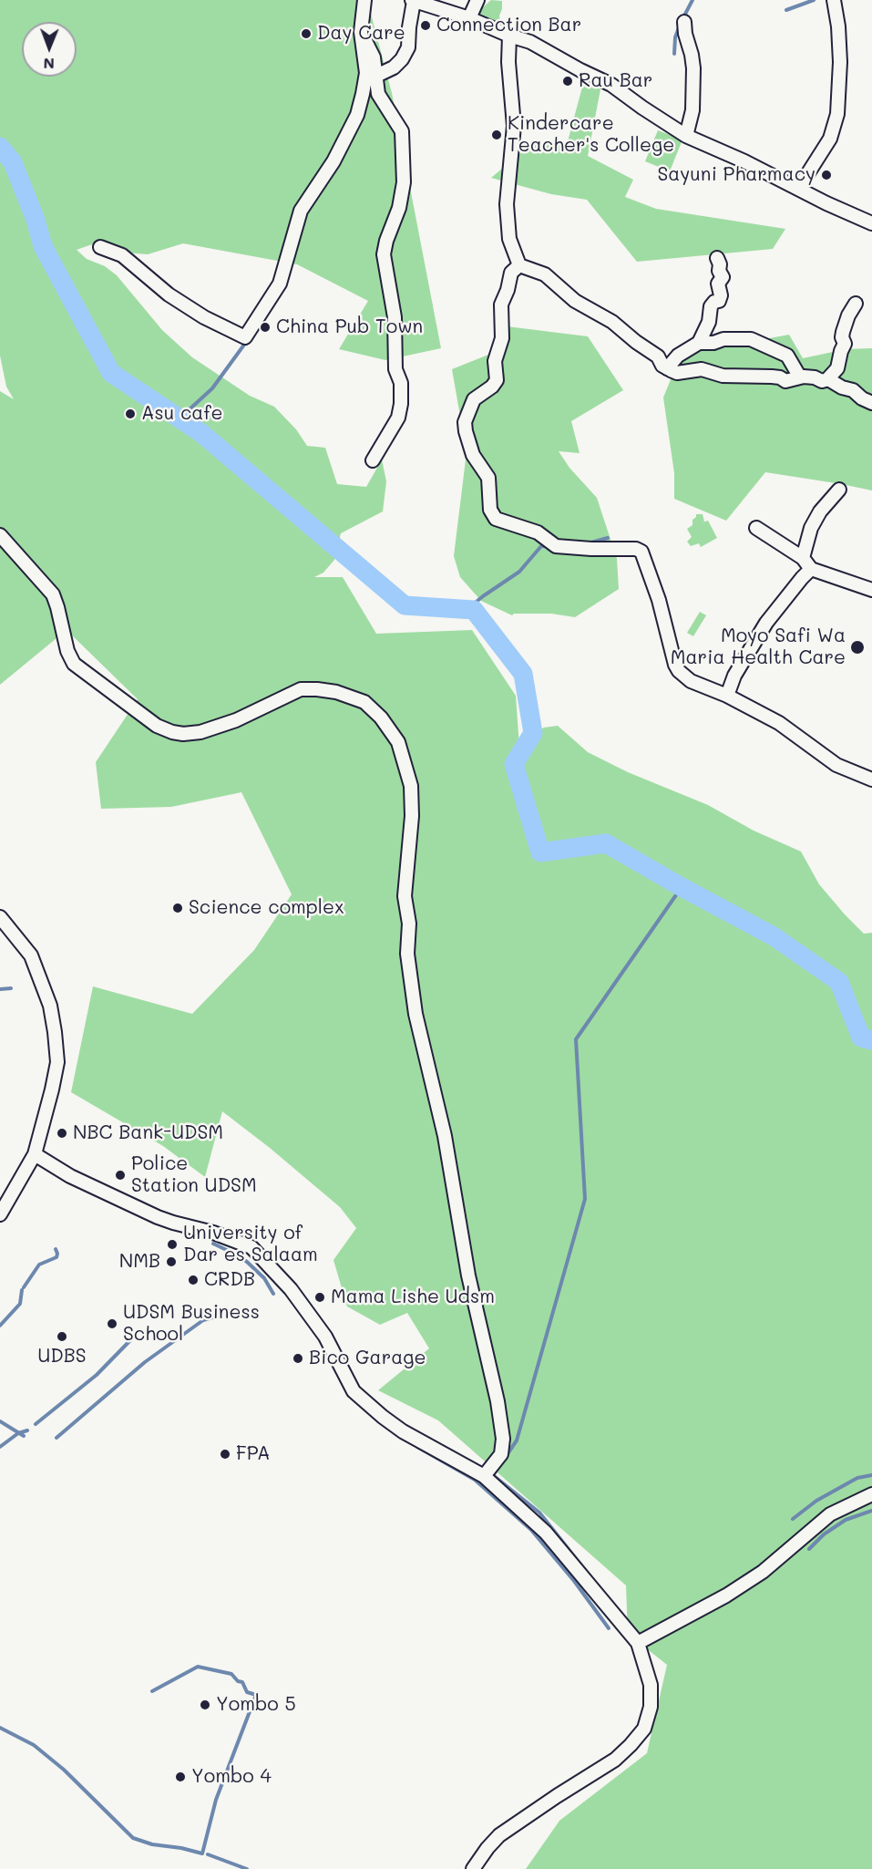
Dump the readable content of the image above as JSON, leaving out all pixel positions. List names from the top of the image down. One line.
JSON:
{"places":["Connection Bar","Day Care","Rau Bar","Kindercare Teacher's College","Sayuni Pharmacy","China Pub Town","Asu cafe","Moyo Safi Wa Maria Health Care","Science complex","NBC Bank-UDSM","Police Station UDSM","University of Dar es Salaam","NMB","CRDB","Mama Lishe Udsm","UDSM Business School","UDBS","Bico Garage","FPA","Yombo 5","Yombo 4"],"north":"bottom"}
